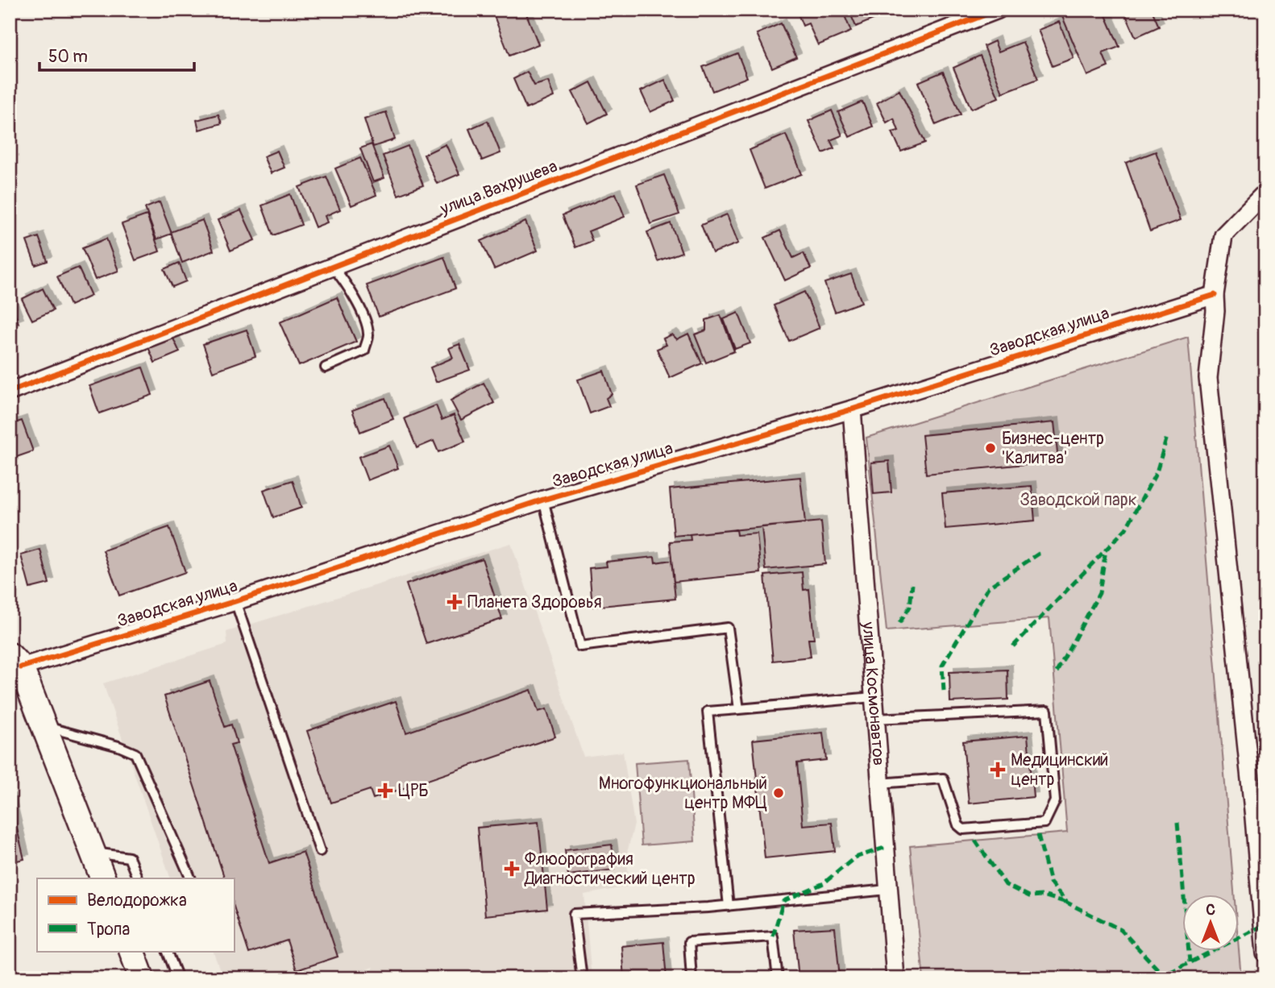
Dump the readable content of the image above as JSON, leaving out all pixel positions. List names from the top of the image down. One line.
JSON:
{"streets":{"street":["улица Вахрушева","Заводская улица","улица Космонавтов"]},"crossings":[["Заводская улица","улица Космонавтов"]],"parks":["Заводской парк"],"places":{"other":["Бизнес-центр 'Калитва'","Многофункциональный центр МФЦ"],"health":["Планета Здоровья","Медицинский центр","ЦРБ","Флюорография Диагностический центр"]},"legend":["Велодорожка","Тропа"],"scale_bar":"50 m","north":"top"}
